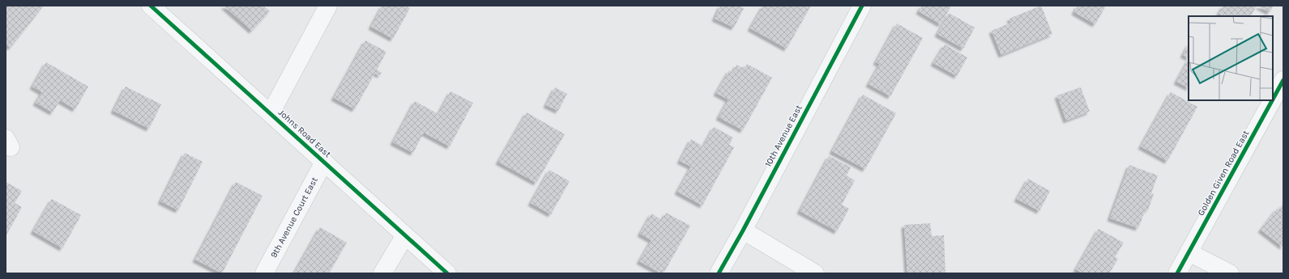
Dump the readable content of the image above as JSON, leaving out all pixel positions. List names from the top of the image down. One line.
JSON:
{"streets":{"street":["Johns Road East","10th Avenue East","Golden Given Road East","9th Avenue Court East"]},"crossings":[["Johns Road East","9th Avenue Court East"]]}
